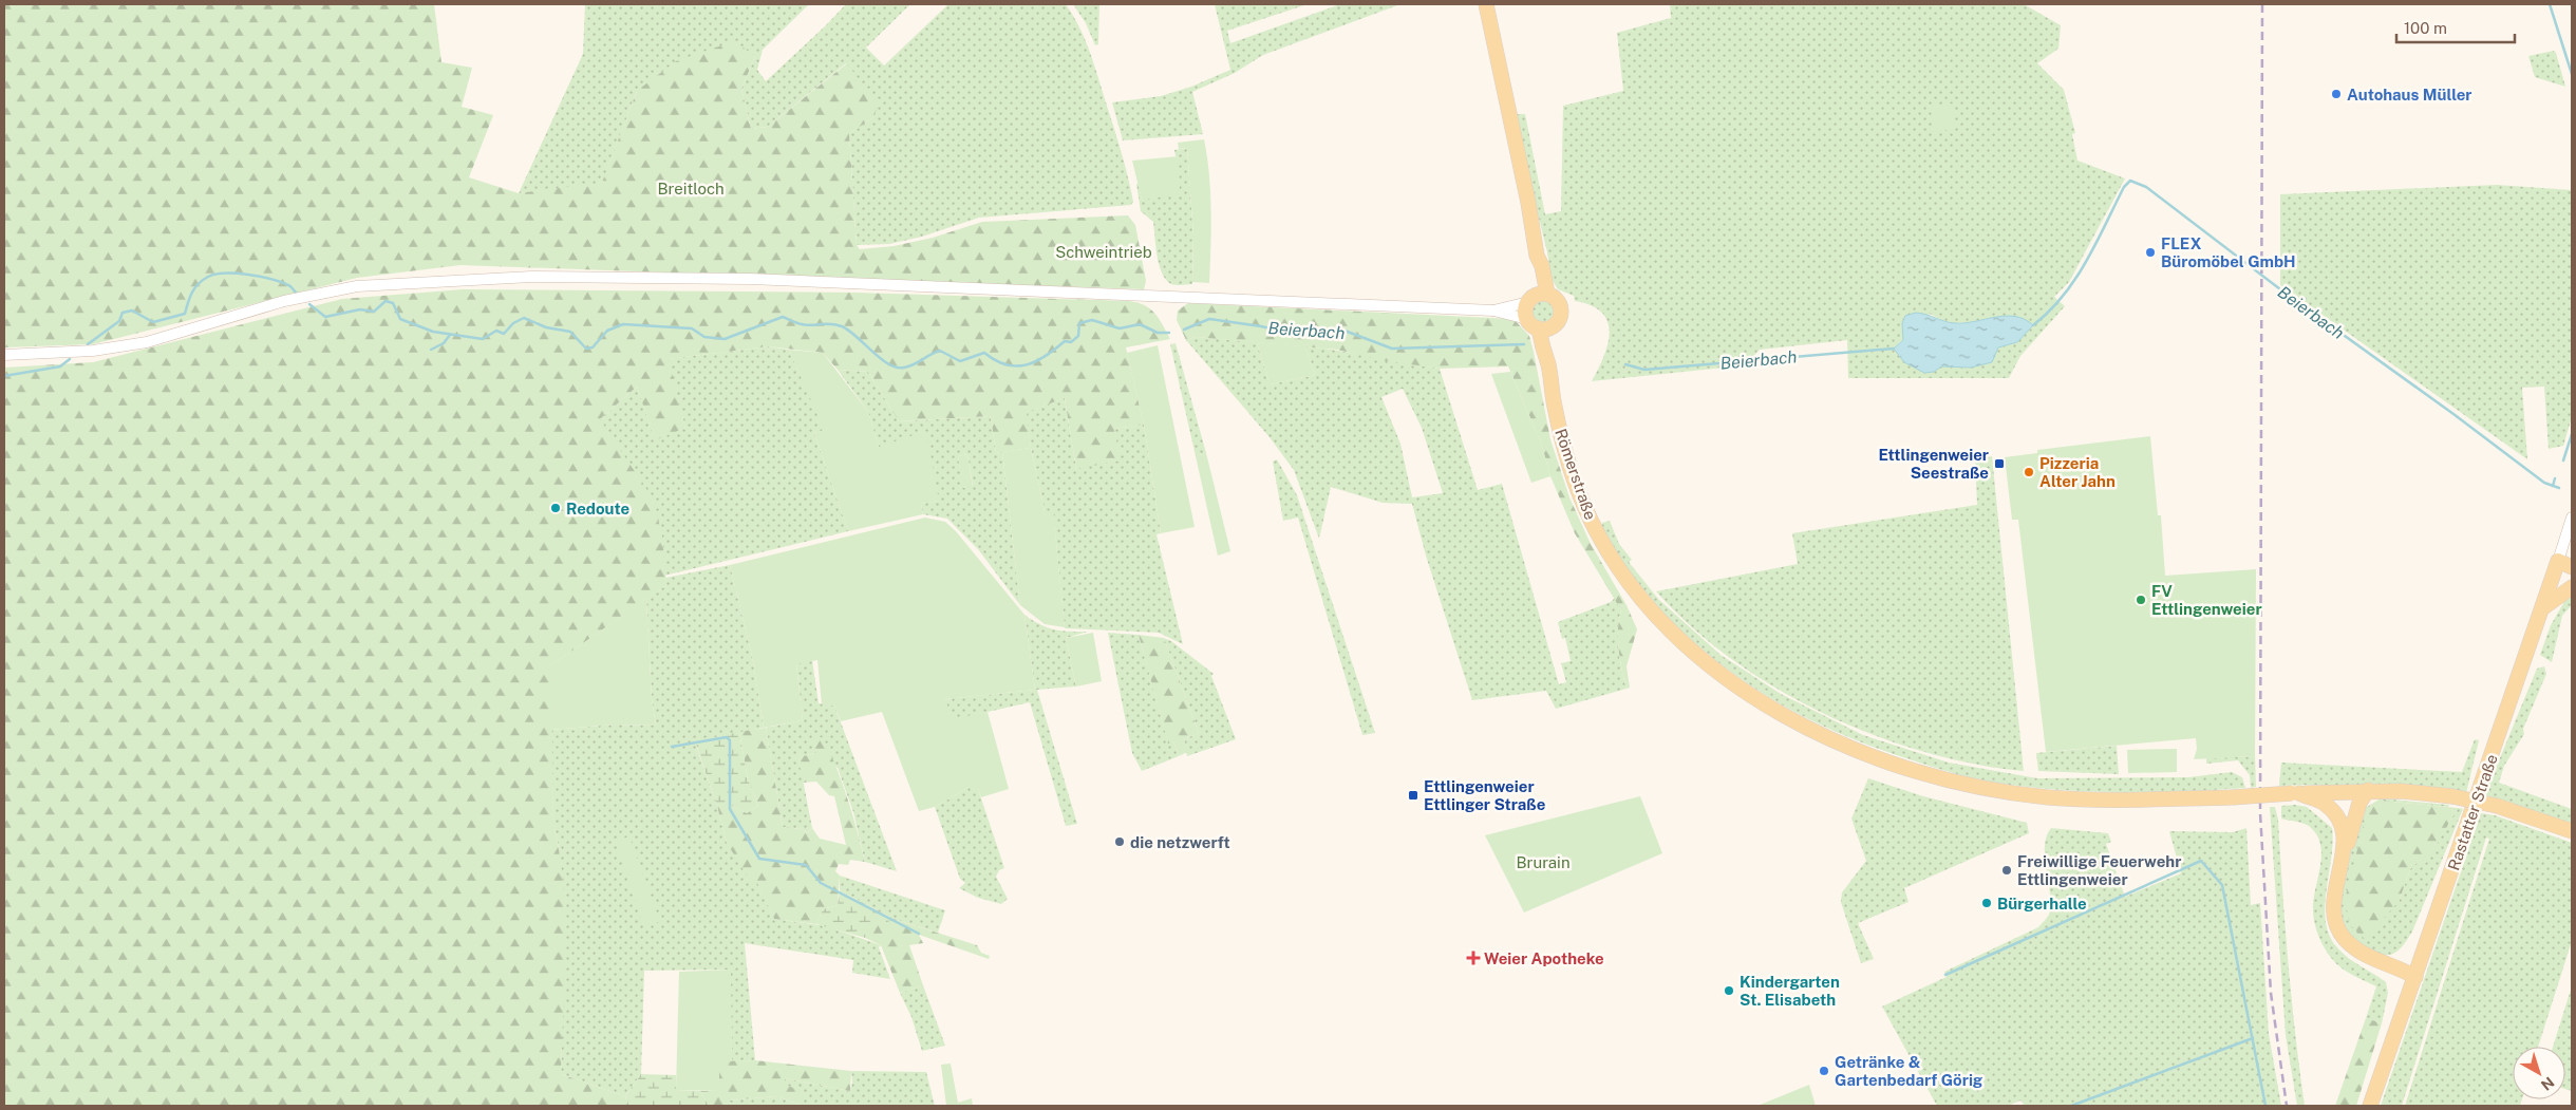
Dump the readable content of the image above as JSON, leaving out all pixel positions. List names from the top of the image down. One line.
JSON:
{"streets":{"main road":["Römerstraße","Rastatter Straße"]},"water":["Beierbach"],"parks":["Breitloch","Schweintrieb","Brurain"],"places":{"other":["Autohaus Müller","FLEX Büromöbel GmbH","Pizzeria Alter Jahn","Redoute","FV Ettlingenweier","die netzwerft","Freiwillige Feuerwehr Ettlingenweier","Bürgerhalle","Kindergarten St. Elisabeth","Getränke & Gartenbedarf Görig"],"transit":["Ettlingenweier Seestraße","Ettlingenweier Ettlinger Straße"],"health":["Weier Apotheke"]},"scale_bar":"100 m","north":"bottom right"}
